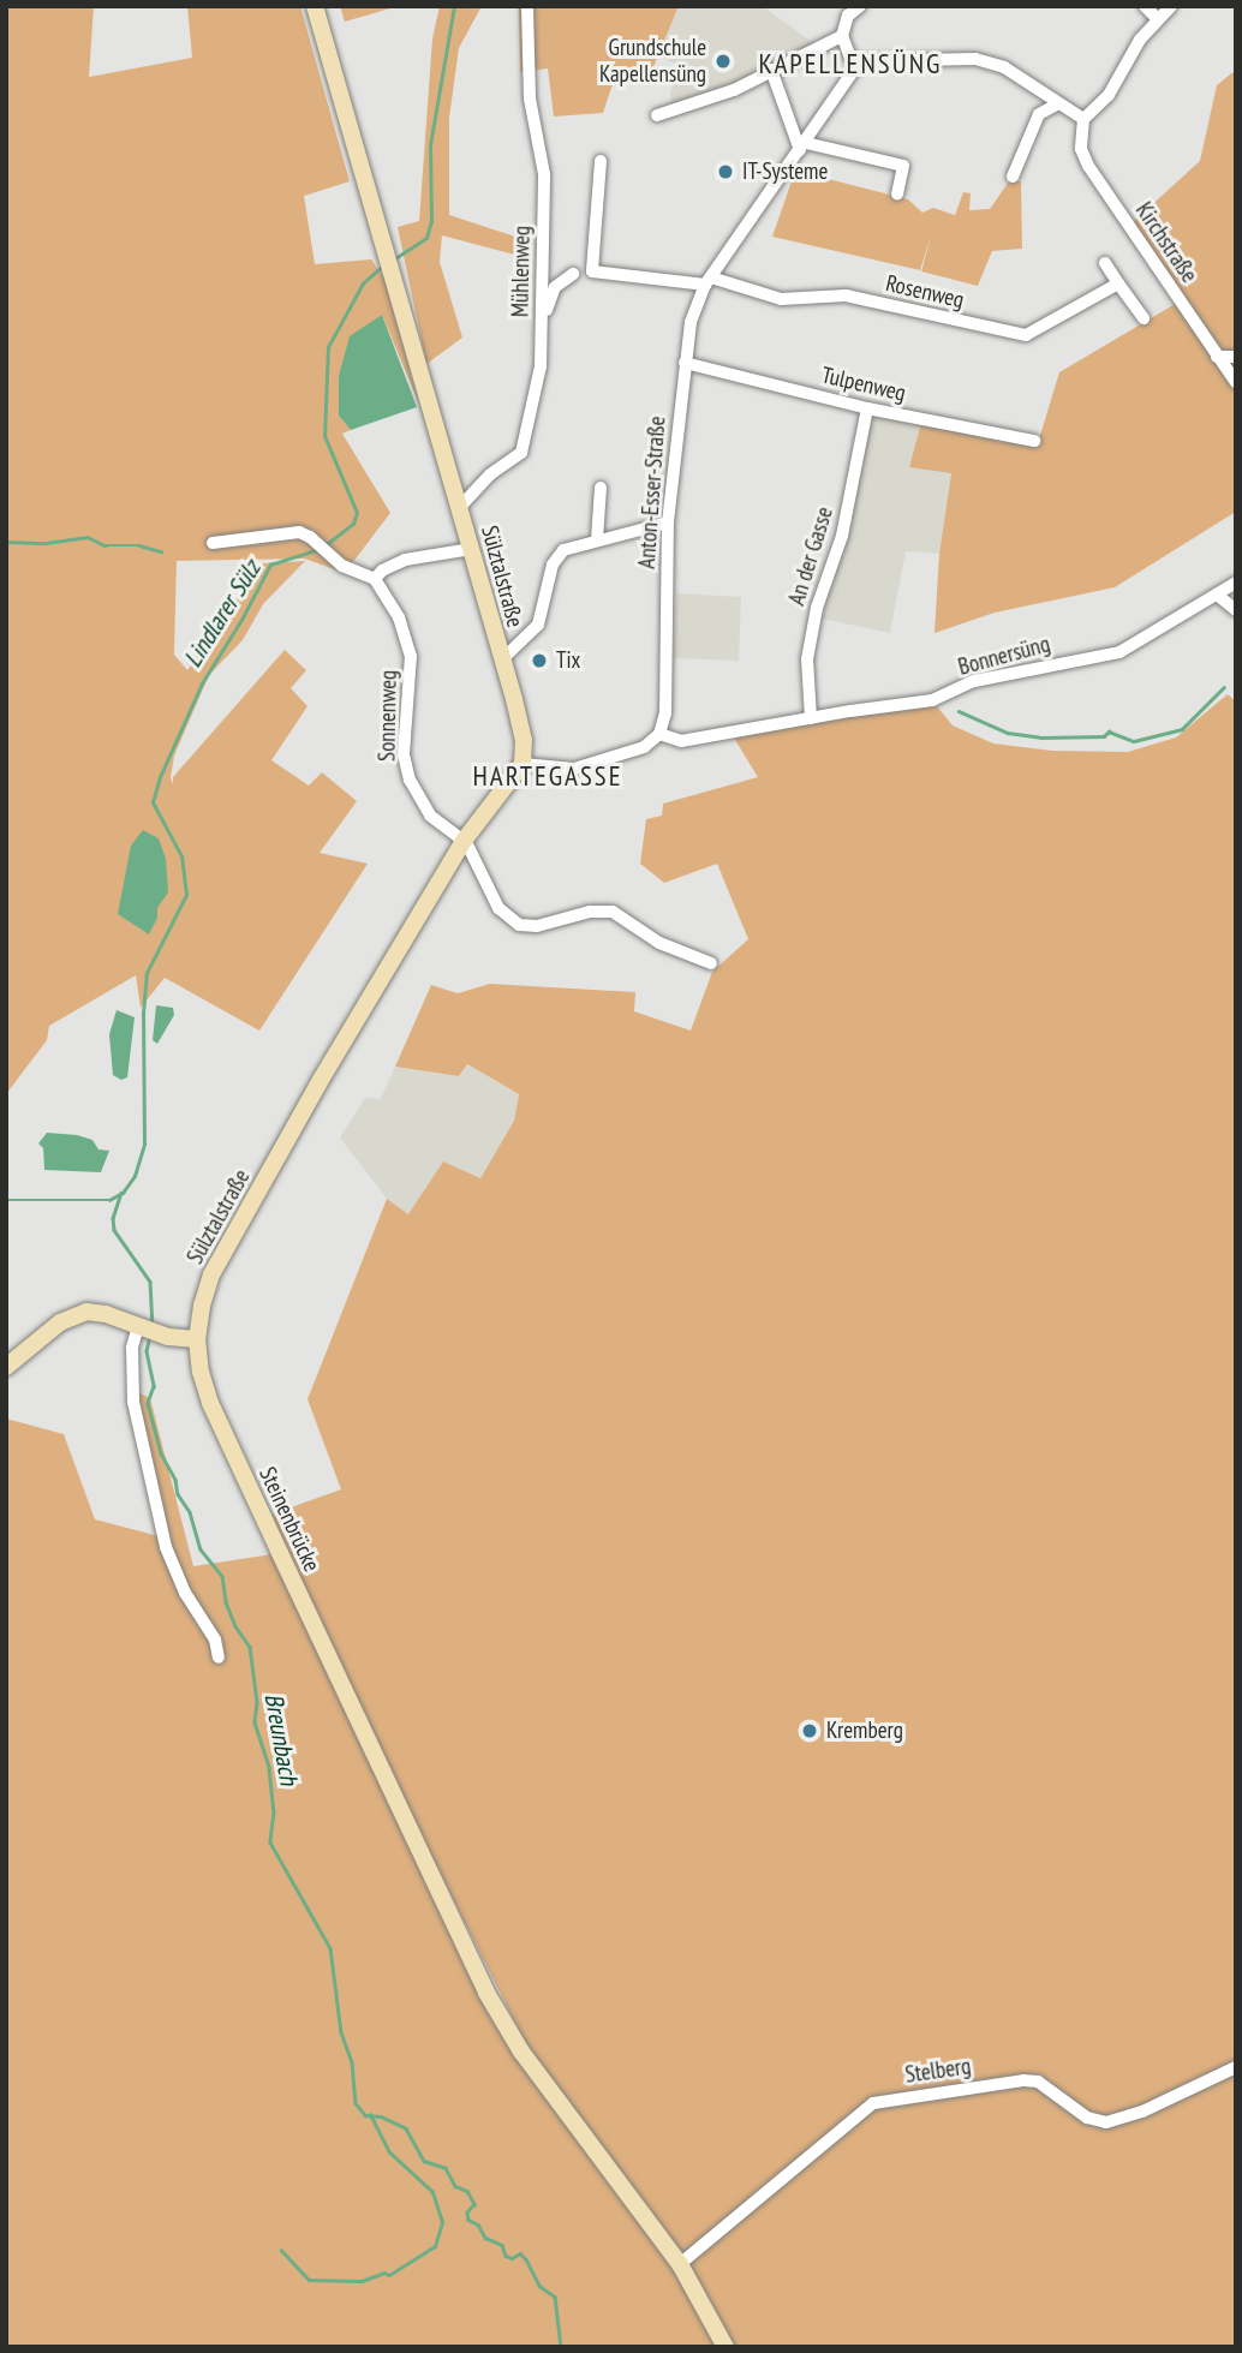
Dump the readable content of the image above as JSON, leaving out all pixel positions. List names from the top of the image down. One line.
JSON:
{"streets":{"main road":["Sülztalstraße","Steinenbrücke"],"street":["Kirchstraße","Mühlenweg","Rosenweg","Tulpenweg","Anton-Esser-Straße","An der Gasse","Bonnersüng","Sonnenweg","Stelberg"]},"crossings":[["Mühlenweg","Sülztalstraße"],["Rosenweg","Anton-Esser-Straße"],["Tulpenweg","Anton-Esser-Straße"],["Tulpenweg","An der Gasse"],["Anton-Esser-Straße","Bonnersüng"],["An der Gasse","Bonnersüng"],["Sülztalstraße","Sonnenweg"],["Sülztalstraße","Steinenbrücke"],["Steinenbrücke","Stelberg"]],"districts":["KAPELLENSÜNG","HARTEGASSE"],"water":["Lindlarer Sülz","Breunbach"],"places":["Grundschule Kapellensüng","IT-Systeme","Tix","Kremberg"]}
